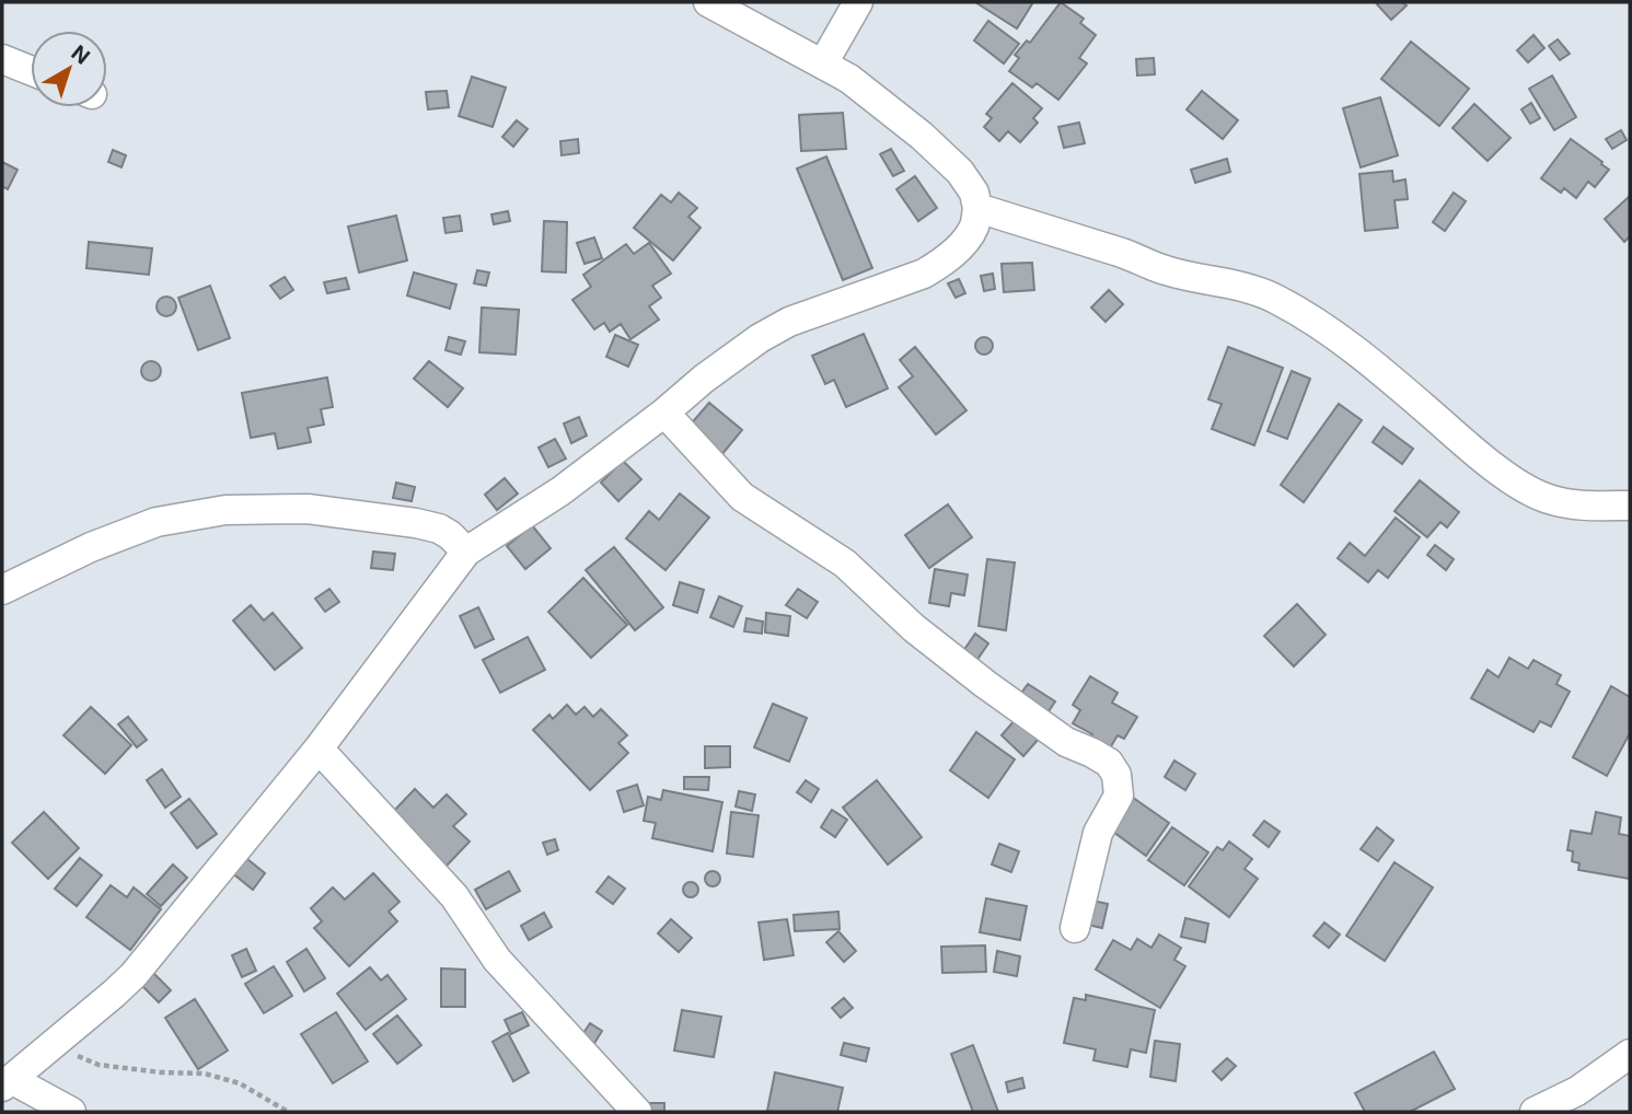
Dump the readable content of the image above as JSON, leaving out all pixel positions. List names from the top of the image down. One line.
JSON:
{"north":"top right"}
